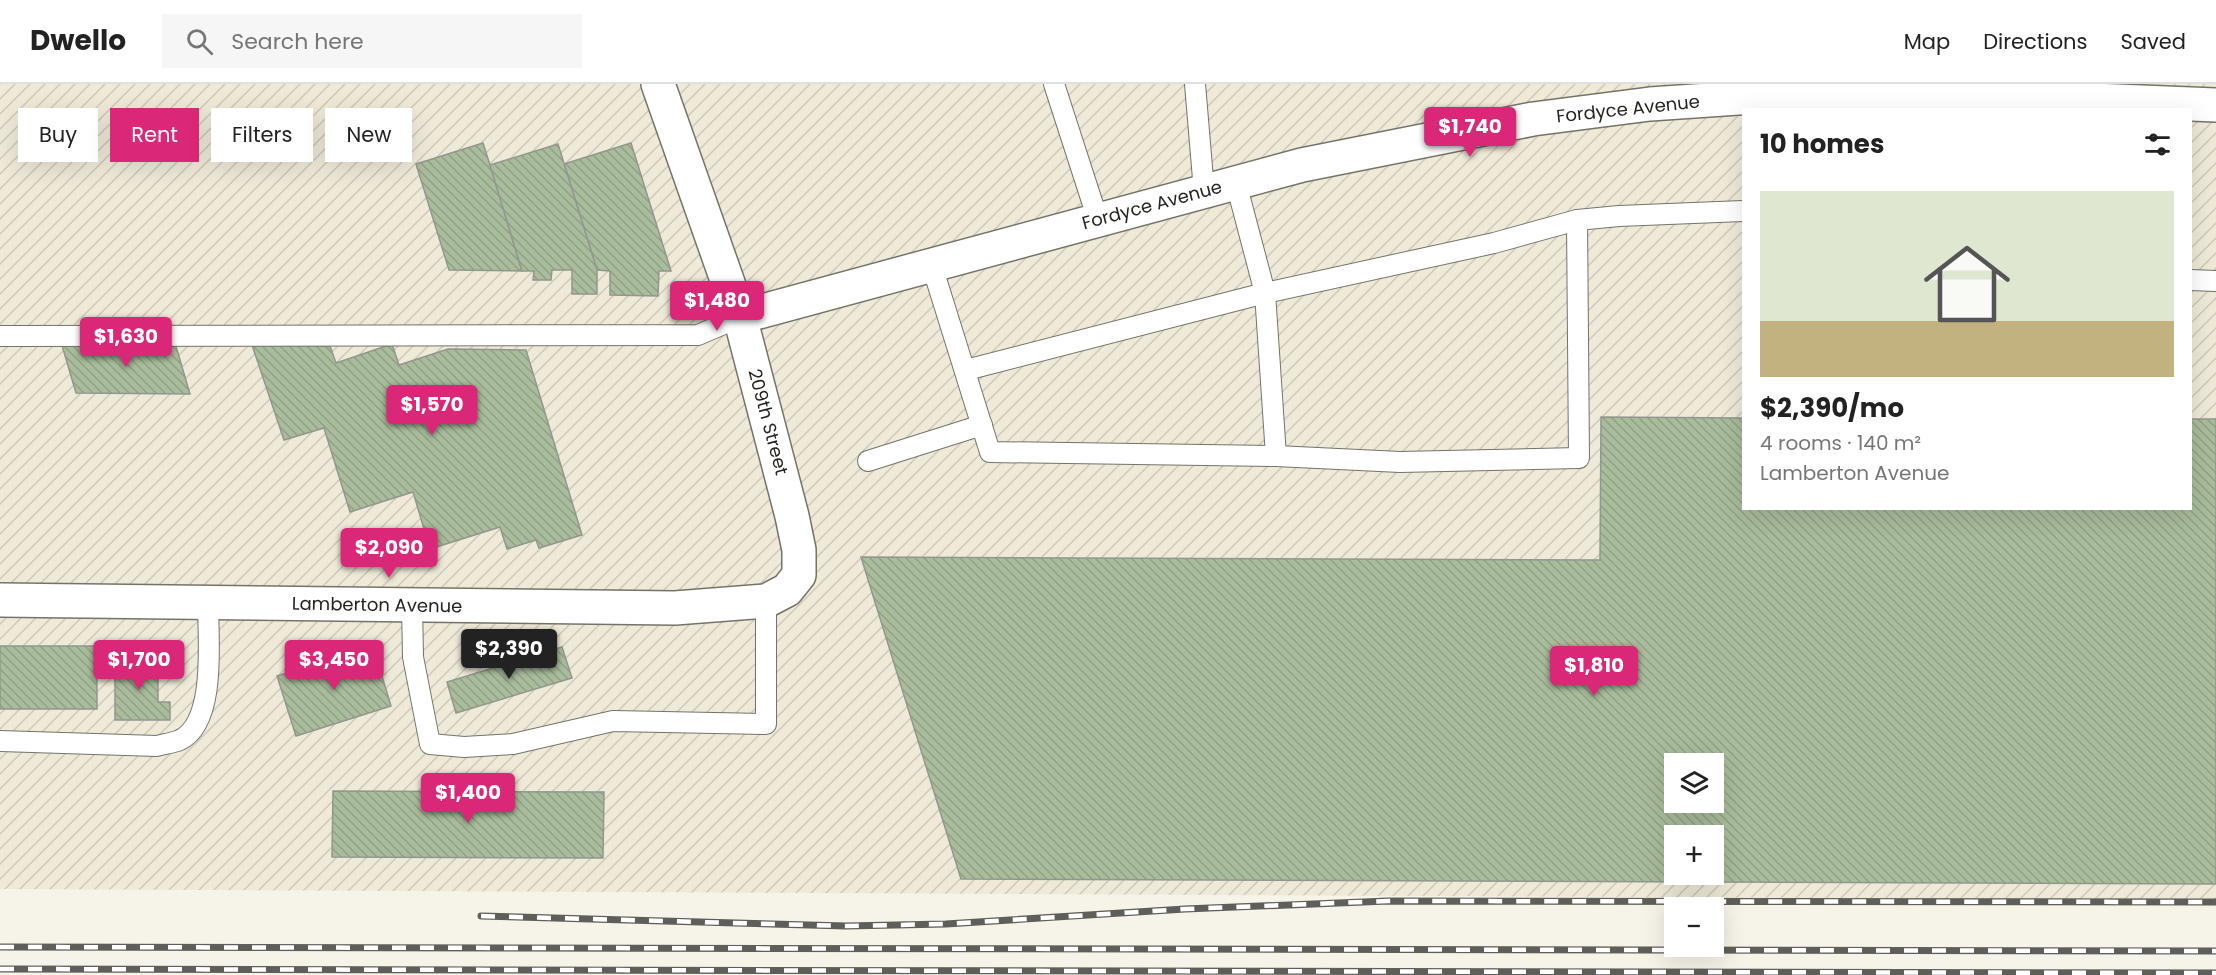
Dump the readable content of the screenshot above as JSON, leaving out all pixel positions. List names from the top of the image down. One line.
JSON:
{"streets":{"street":["Fordyce Avenue","209th Street","Lamberton Avenue"]},"crossings":[["Fordyce Avenue","209th Street"],["209th Street","Lamberton Avenue"]],"page":{"header":"Dwello","search":"Search here","nav":["Map","Directions","Saved"],"price":["$1,740","$1,480","$1,630","$1,570","$2,090","$2,390","$1,700","$3,450","$1,810","$1,400"],"chip":["Buy","Rent","Filters","New"],"heading":"10 homes","list":[{"name":"$2,390/mo","note":"4 rooms · 140 m² · Lamberton Avenue"}],"map_buttons":["+","−"]}}
